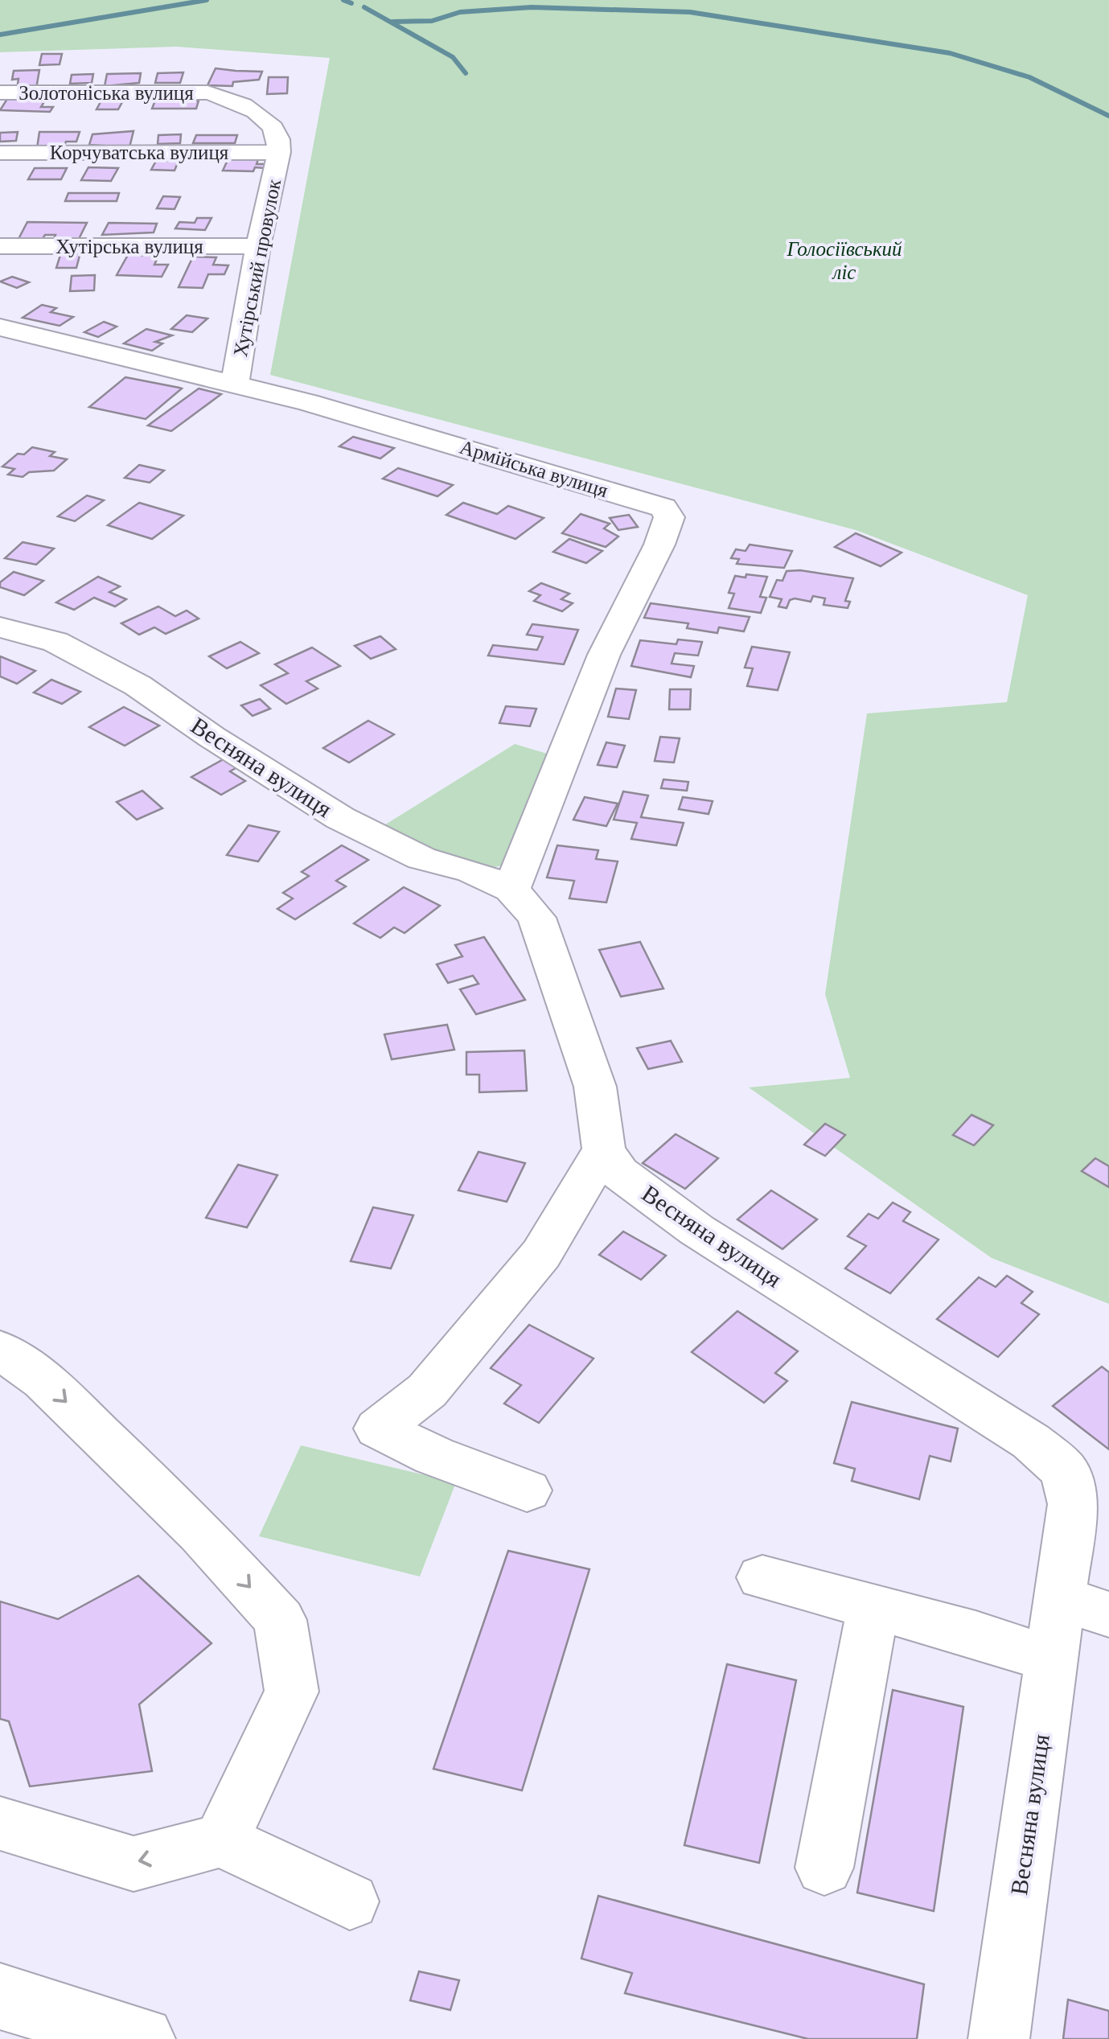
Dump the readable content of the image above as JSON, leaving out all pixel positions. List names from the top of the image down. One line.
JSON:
{"streets":{"street":["Золотоніська вулиця","Корчуватська вулиця","Хутірська вулиця","Хутірський провулок","Армійська вулиця","Весняна вулиця"]},"crossings":[["Золотоніська вулиця","Корчуватська вулиця"],["Золотоніська вулиця","Хутірський провулок"],["Корчуватська вулиця","Хутірський провулок"],["Хутірська вулиця","Хутірський провулок"],["Хутірський провулок","Армійська вулиця"],["Армійська вулиця","Весняна вулиця"]],"parks":["Голосіївський ліс"]}
